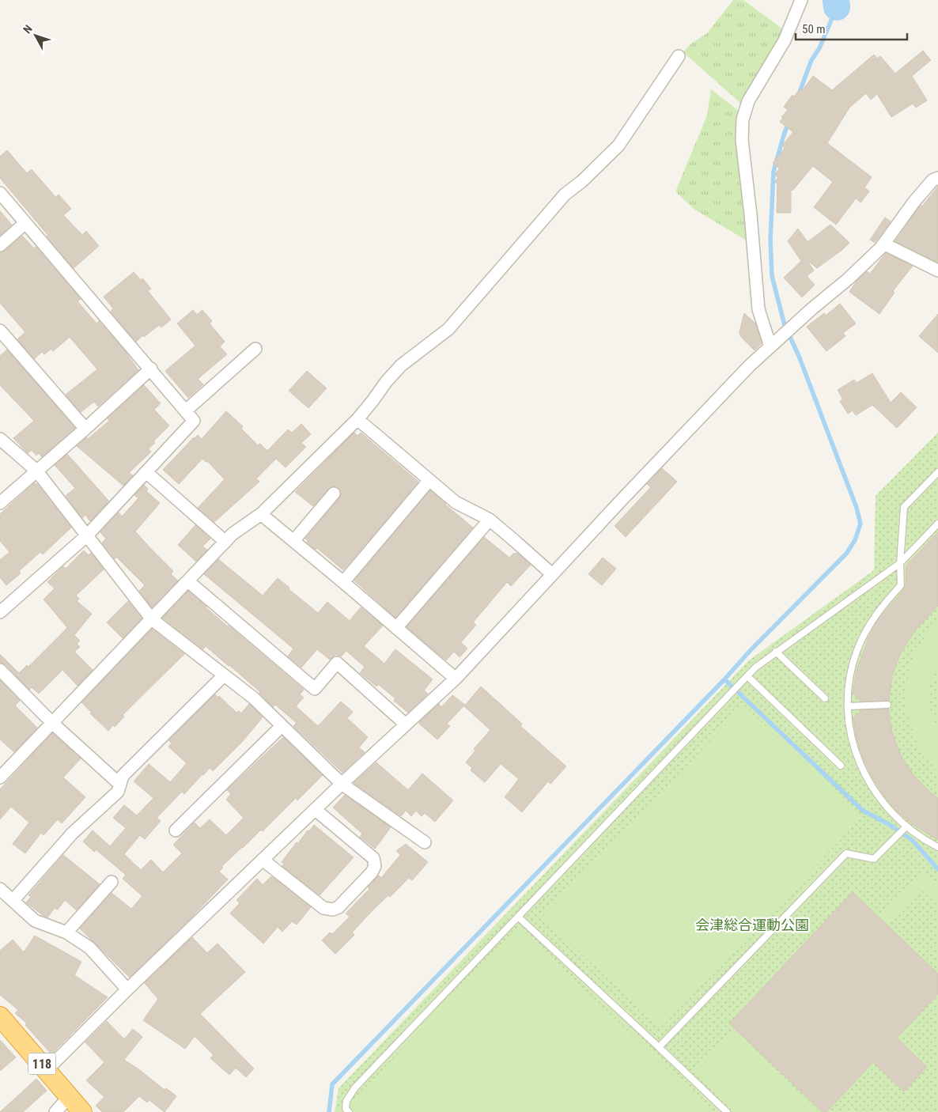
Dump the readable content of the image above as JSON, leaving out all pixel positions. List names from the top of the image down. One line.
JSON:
{"streets":{"highway":["118"]},"parks":["会津総合運動公園"],"scale_bar":"50 m","north":"top left"}
